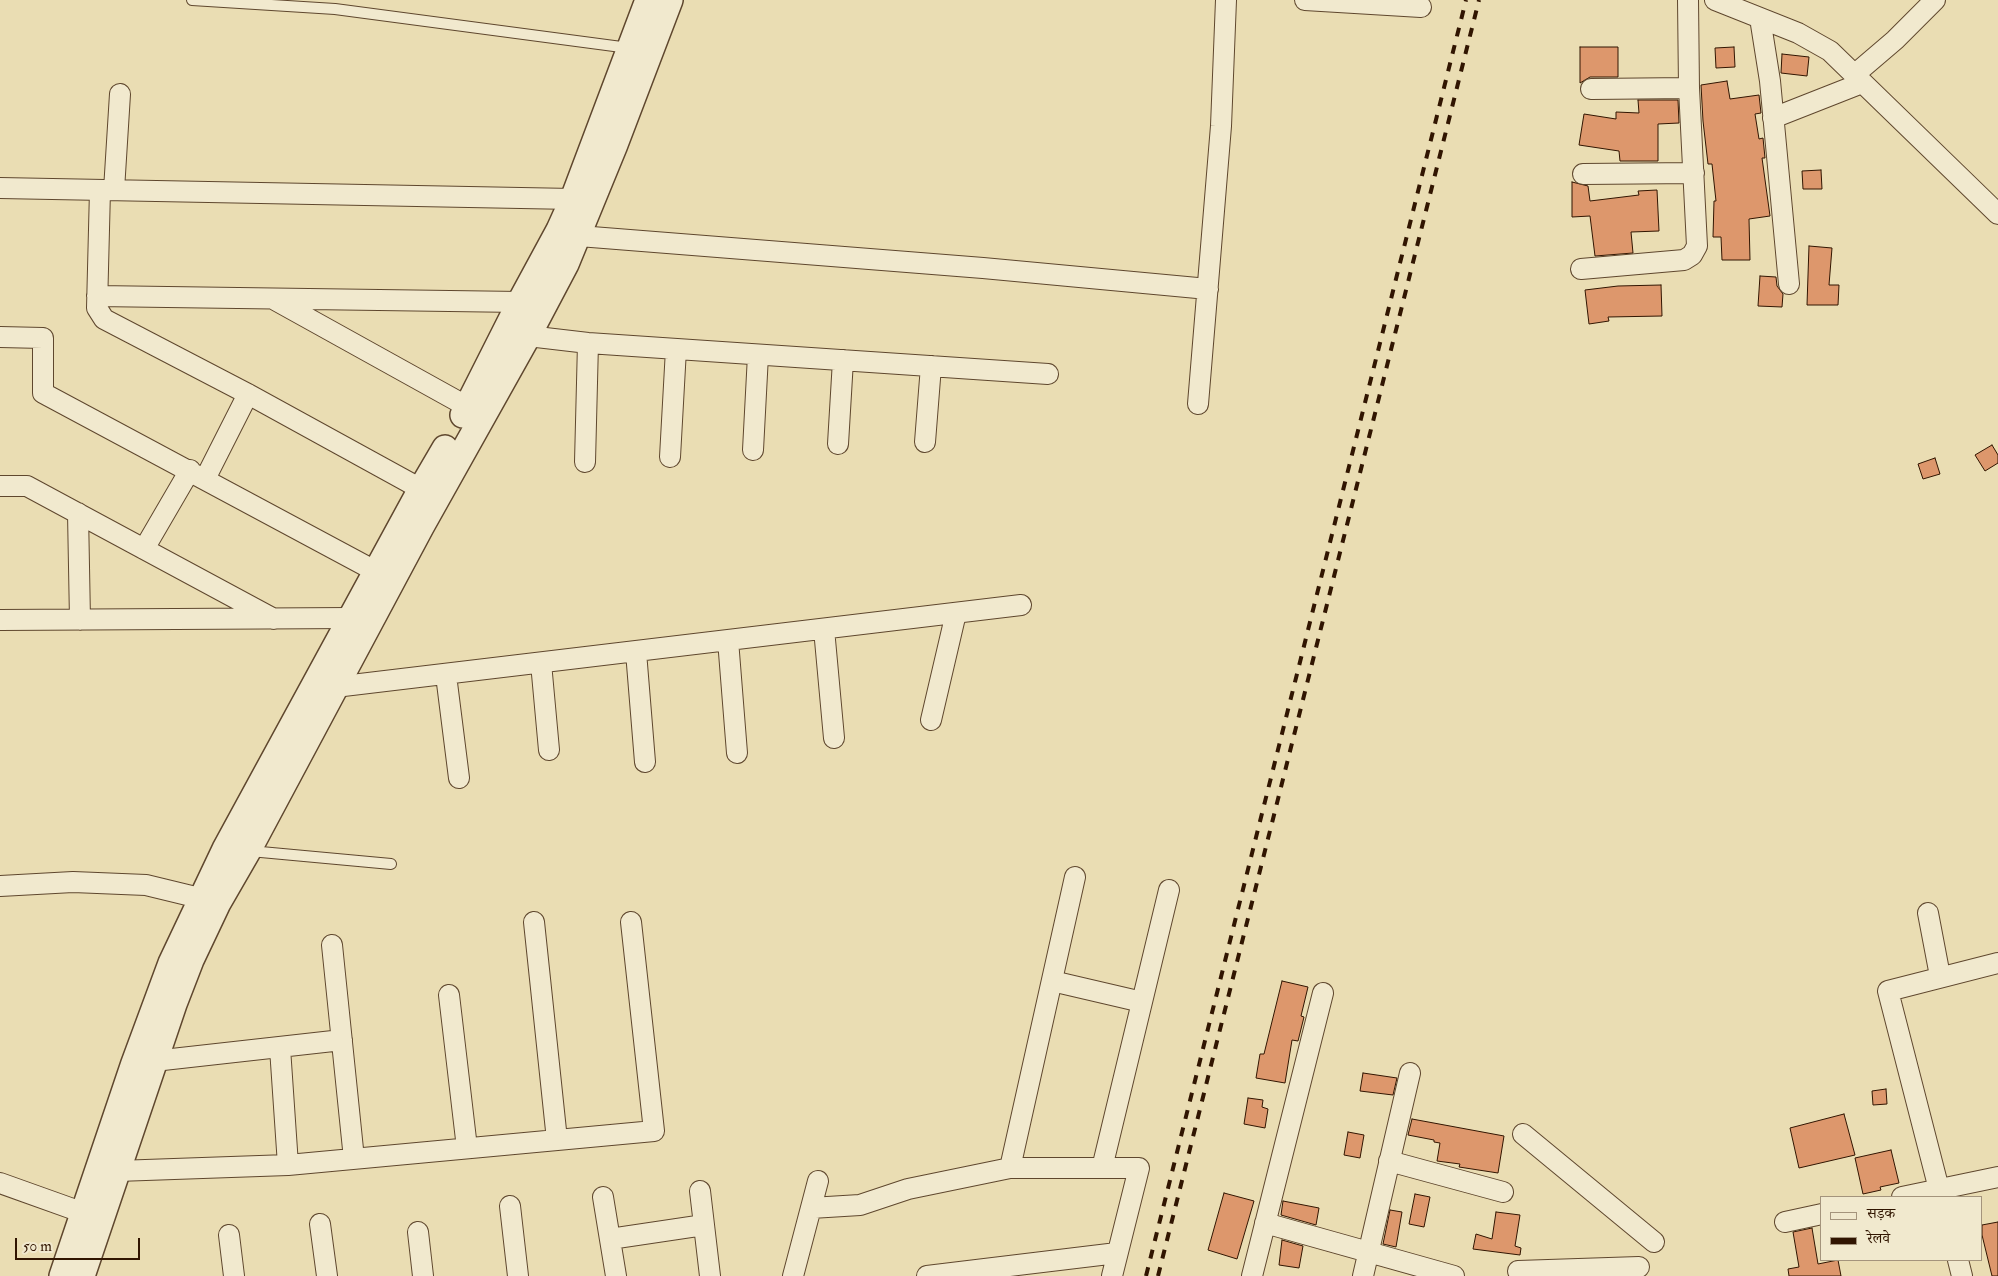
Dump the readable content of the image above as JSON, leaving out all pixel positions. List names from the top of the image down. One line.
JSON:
{"legend":["सड़क","रेलवे"],"scale_bar":"50 m"}
